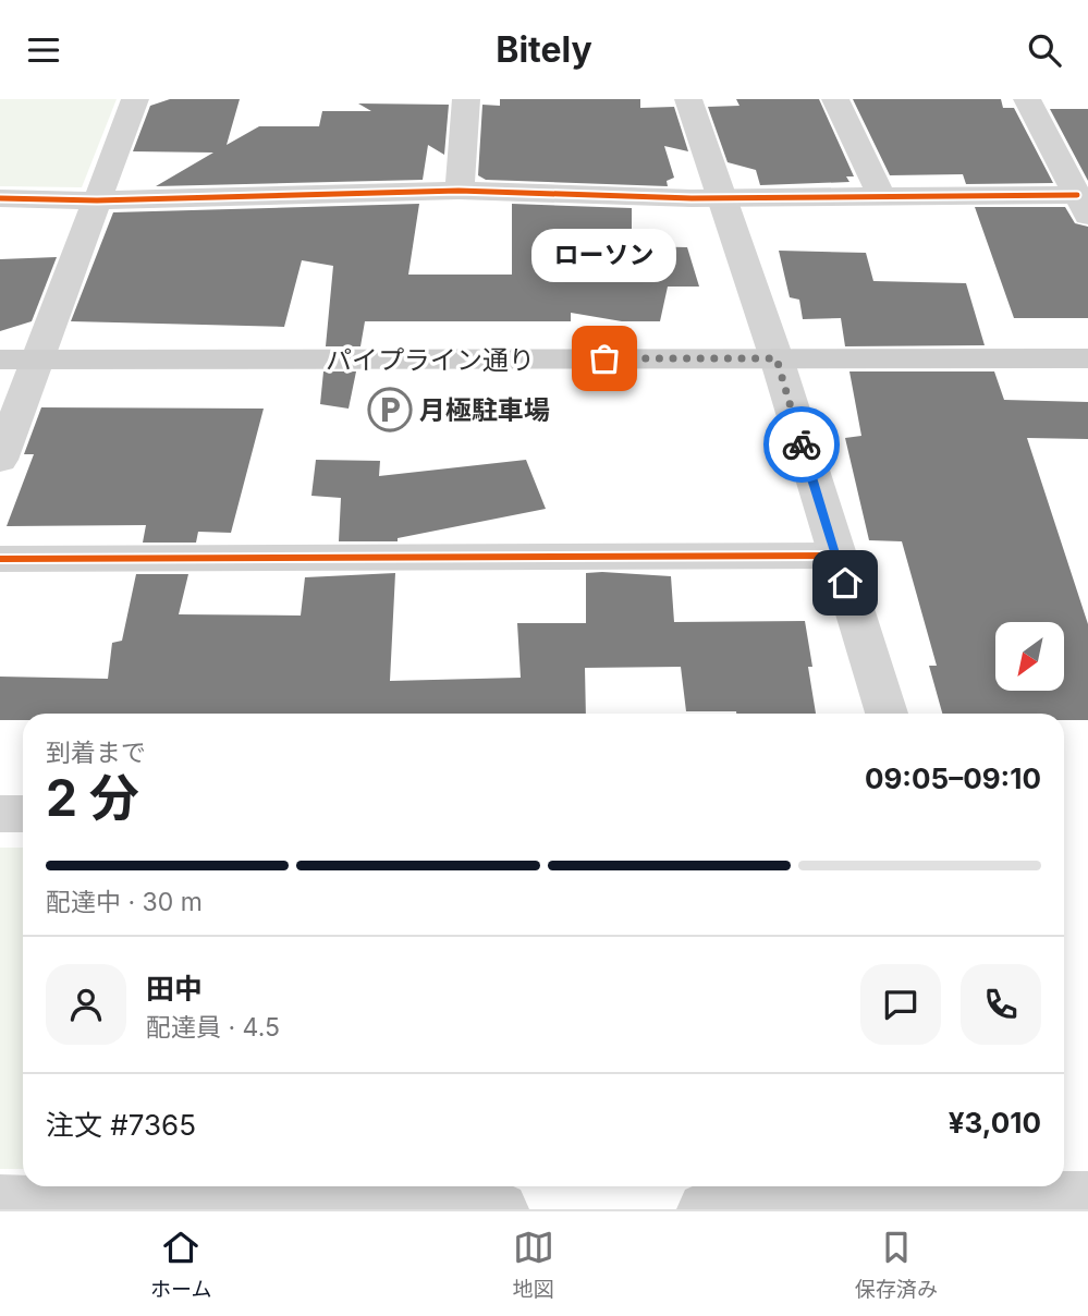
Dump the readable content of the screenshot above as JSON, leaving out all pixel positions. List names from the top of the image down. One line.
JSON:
{"streets":{"main road":["パイプライン通り"]},"places":{"other":["ローソン"],"parking":["月極駐車場"]},"north":"bottom left","page":{"header":"Bitely","bubble":"ローソン","heading":["2 分","到着まで","09:05–09:10"],"panel":["田中","配達員 · 4.5","注文 #7365","¥3,010"],"bar":"配達中 · 30 m","tabs":["ホーム","地図","保存済み"]}}
